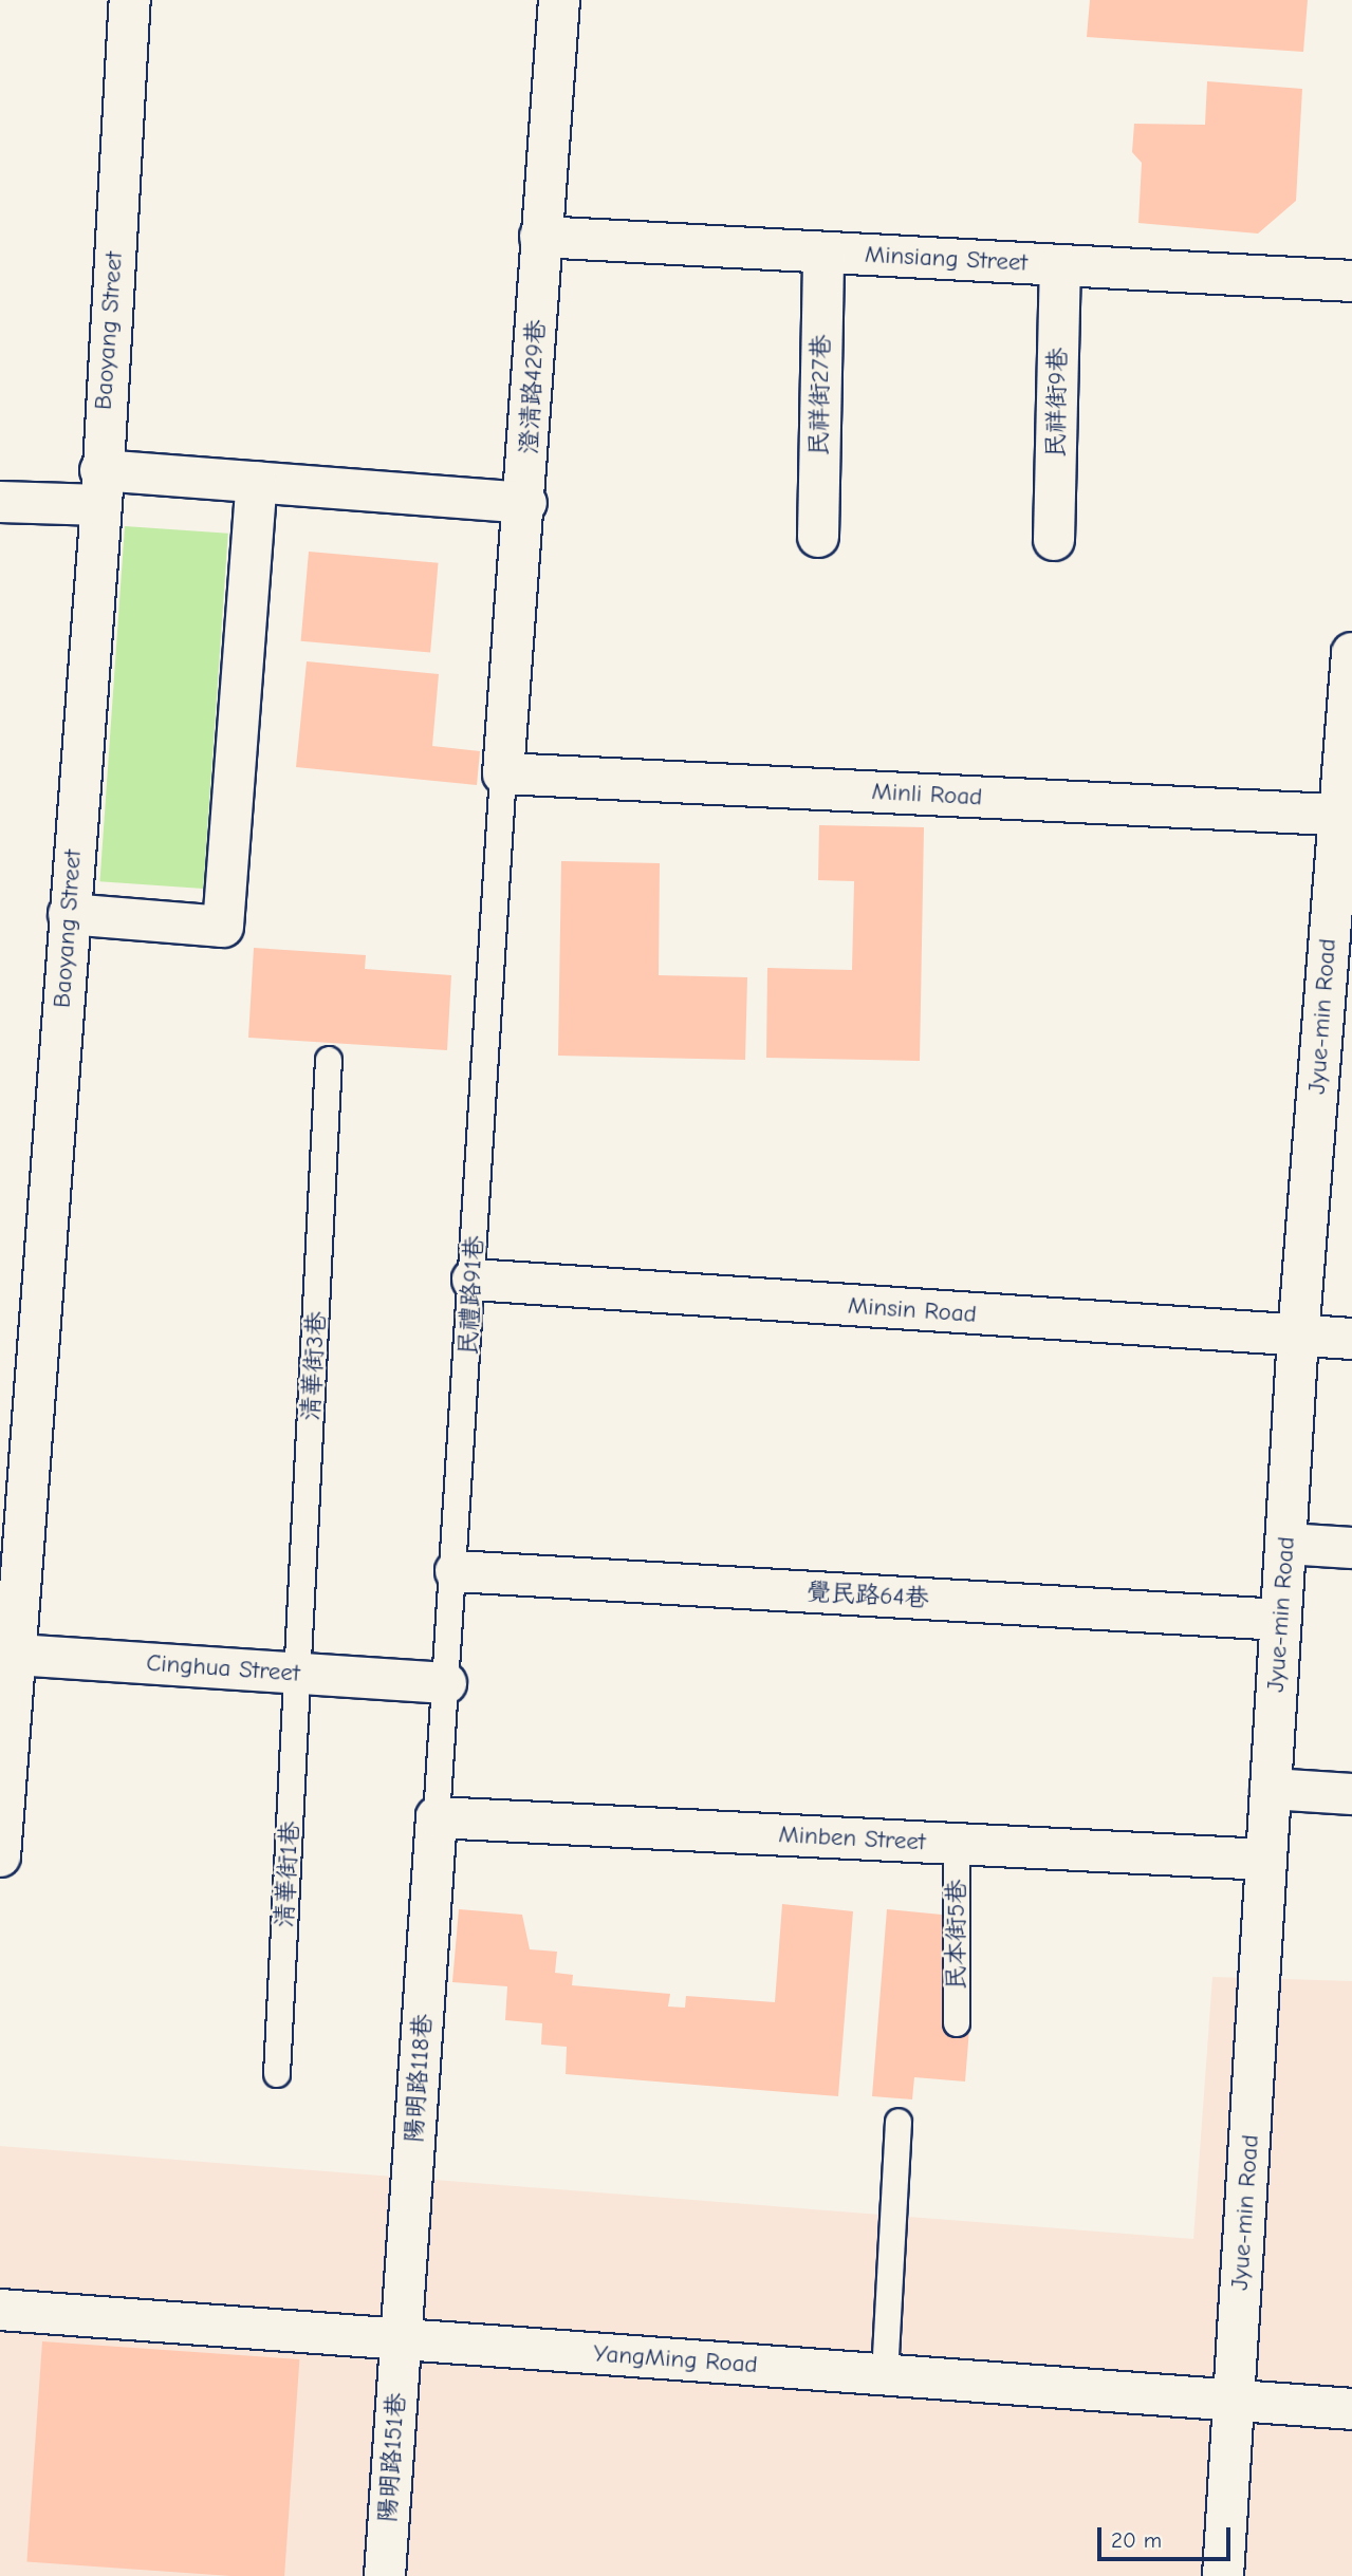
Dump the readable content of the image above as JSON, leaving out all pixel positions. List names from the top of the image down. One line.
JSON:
{"streets":{"street":["Minsiang Street","Baoyang Street","澄清路429巷","民祥街27巷","民祥街9巷","Minli Road","Jyue-min Road","Minsin Road","覺民路64巷","Cinghua Street","Minben Street","陽明路118巷","YangMing Road","陽明路151巷"],"lane":["民禮路91巷","清華街3巷","清華街1巷","民本街5巷"]},"crossings":[["Minsiang Street","澄清路429巷"],["Minsiang Street","民祥街27巷"],["Minsiang Street","民祥街9巷"],["Baoyang Street","Cinghua Street"],["澄清路429巷","Minli Road"],["澄清路429巷","民禮路91巷"],["Minli Road","Jyue-min Road"],["Minli Road","民禮路91巷"],["Jyue-min Road","Minsin Road"],["Jyue-min Road","覺民路64巷"],["Jyue-min Road","Minben Street"],["Jyue-min Road","YangMing Road"],["民禮路91巷","Minsin Road"],["民禮路91巷","覺民路64巷"],["民禮路91巷","Cinghua Street"],["民禮路91巷","Minben Street"],["民禮路91巷","陽明路118巷"],["清華街3巷","Cinghua Street"],["清華街3巷","清華街1巷"],["Cinghua Street","清華街1巷"],["Minben Street","民本街5巷"],["Minben Street","陽明路118巷"],["陽明路118巷","YangMing Road"],["陽明路118巷","陽明路151巷"],["YangMing Road","陽明路151巷"]],"scale_bar":"20 m"}
